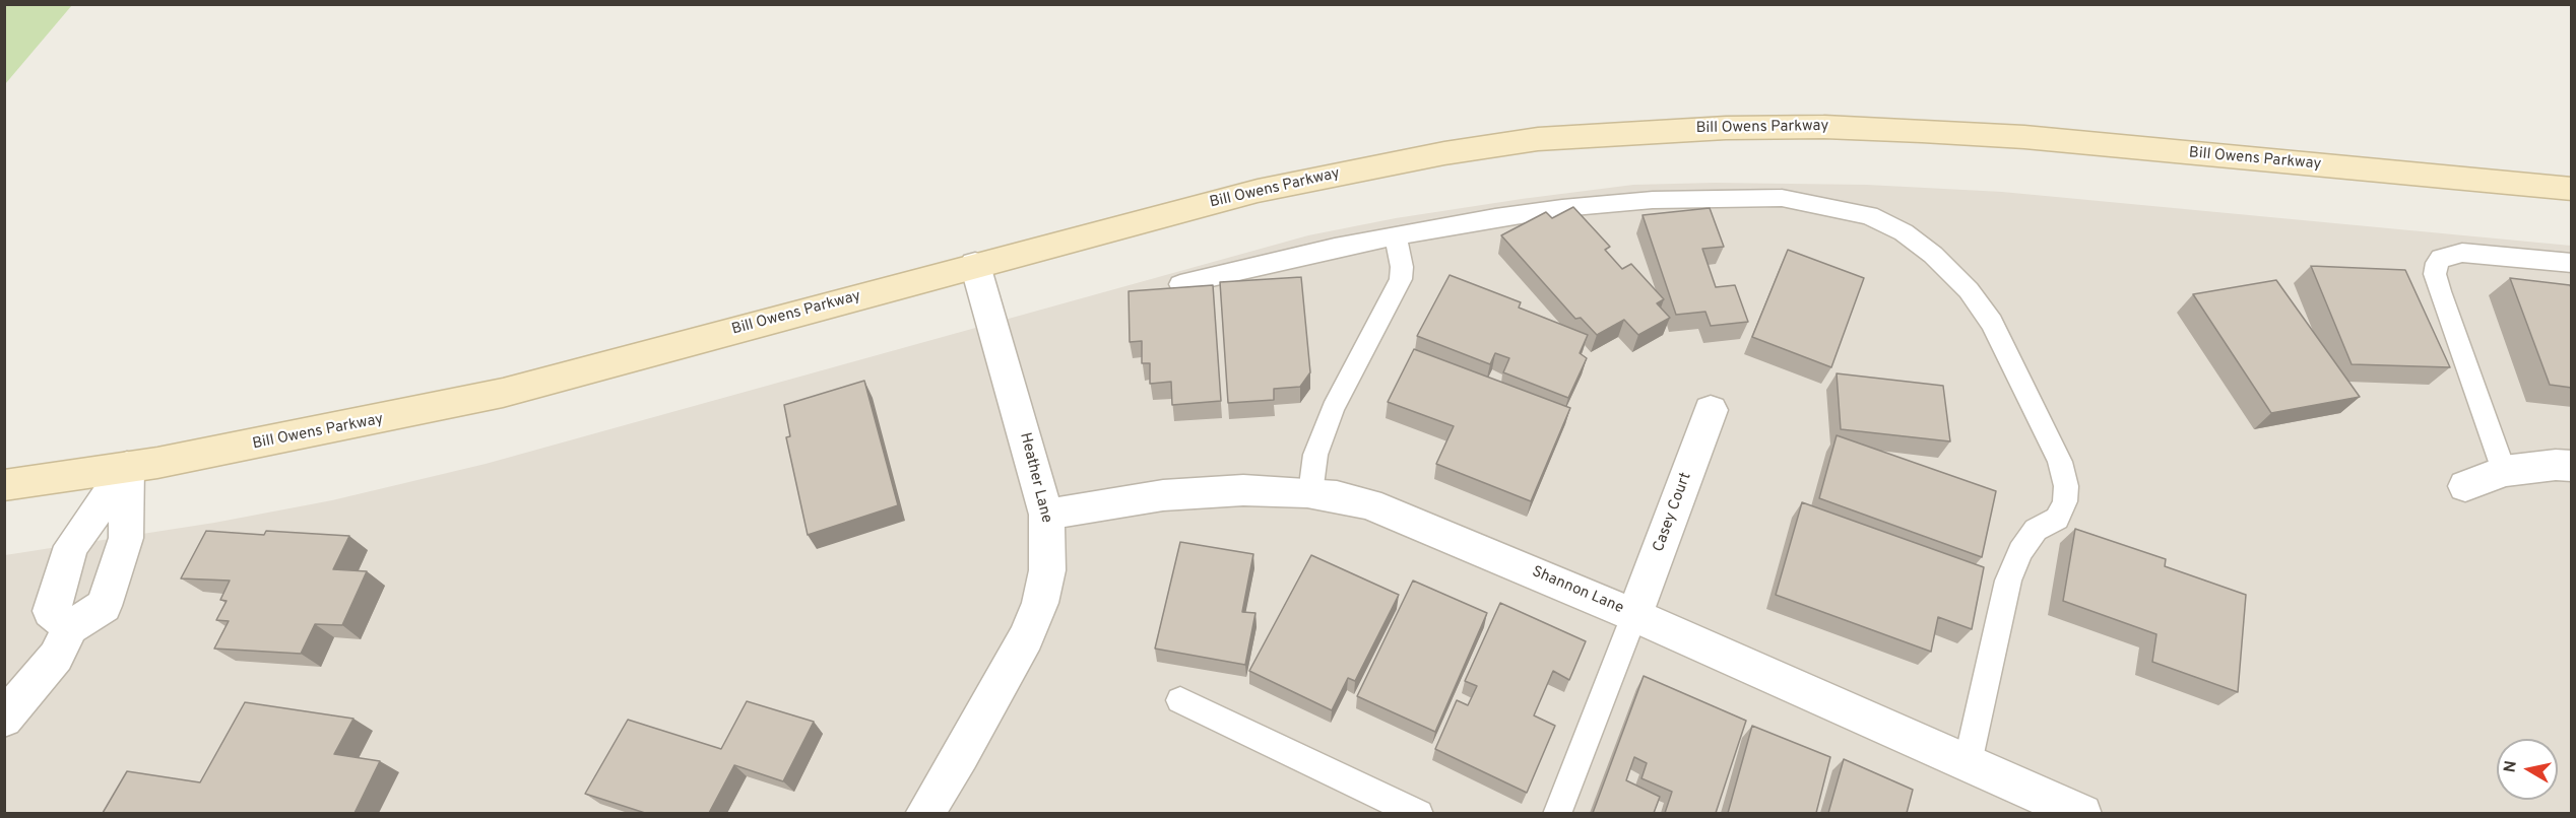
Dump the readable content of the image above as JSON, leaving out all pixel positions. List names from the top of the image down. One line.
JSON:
{"streets":{"main road":["Bill Owens Parkway"],"street":["Heather Lane","Casey Court","Shannon Lane"]},"crossings":[["Bill Owens Parkway","Heather Lane"],["Heather Lane","Shannon Lane"],["Casey Court","Shannon Lane"]],"north":"left"}
